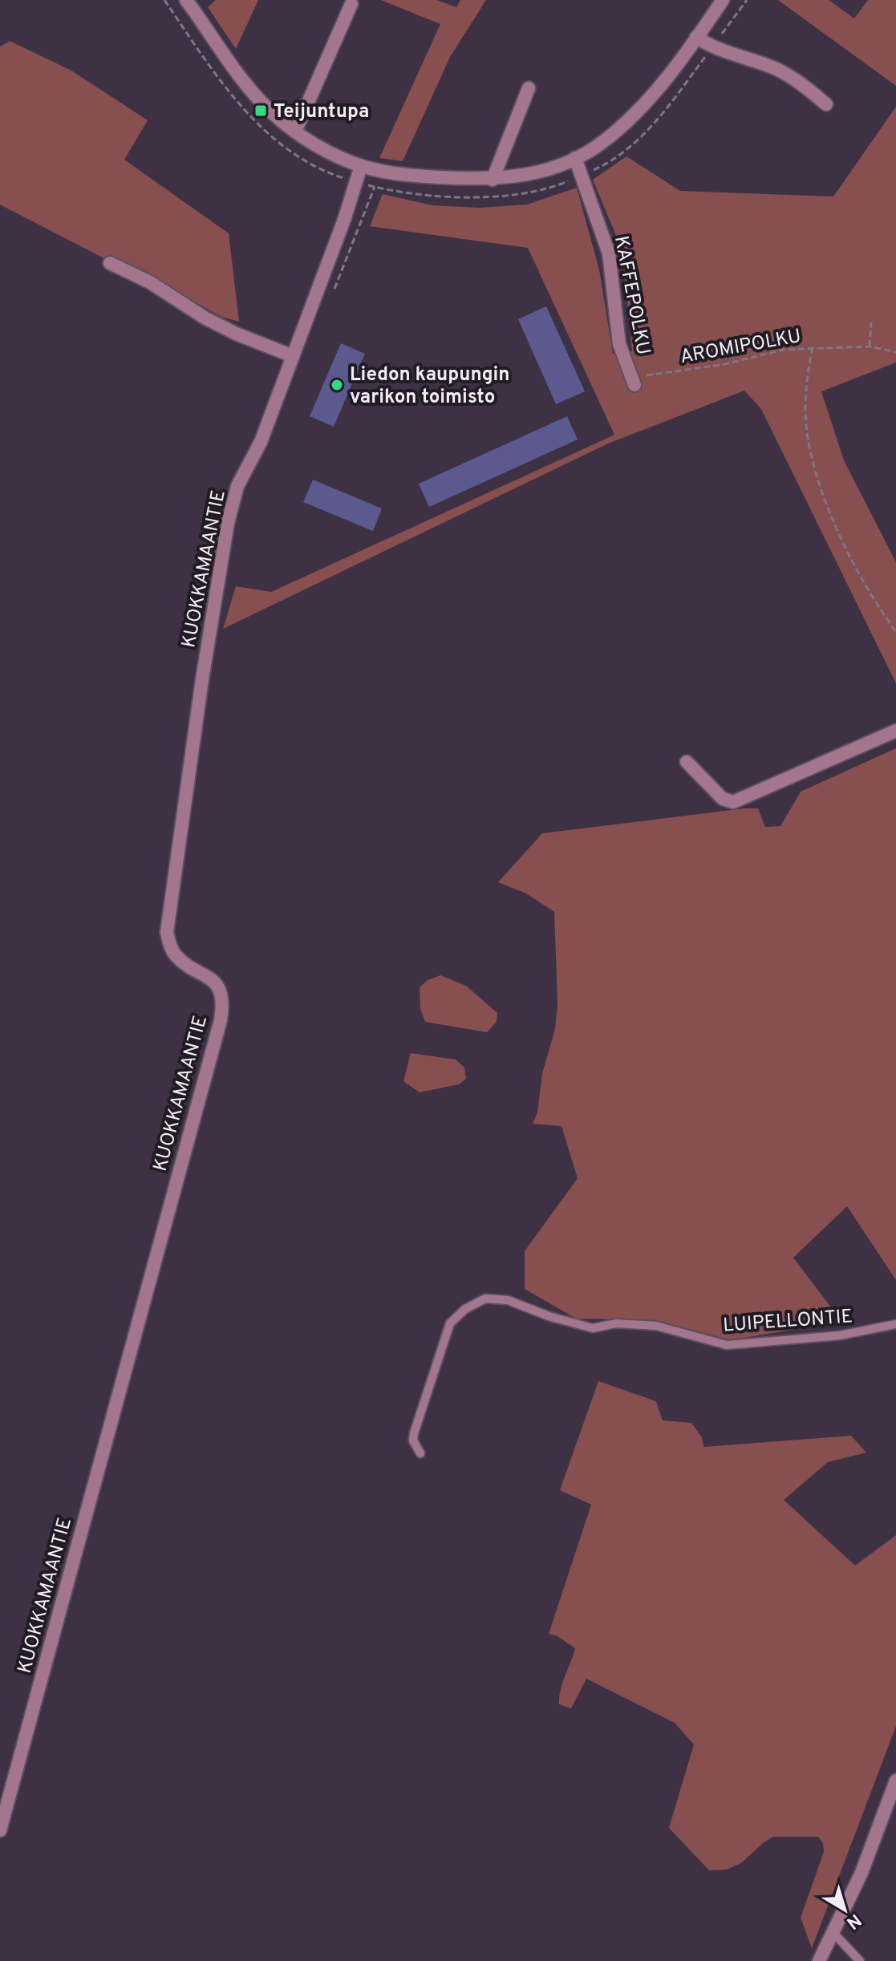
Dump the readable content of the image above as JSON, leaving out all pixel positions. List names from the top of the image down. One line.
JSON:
{"streets":{"street":["KAFFEPOLKU","KUOKKAMAANTIE"],"lane":["LUIPELLONTIE"],"path":["AROMIPOLKU"]},"crossings":[["KAFFEPOLKU","AROMIPOLKU"]],"places":{"transit":["Teijuntupa"],"other":["Liedon kaupungin varikon toimisto"]},"north":"bottom right"}
